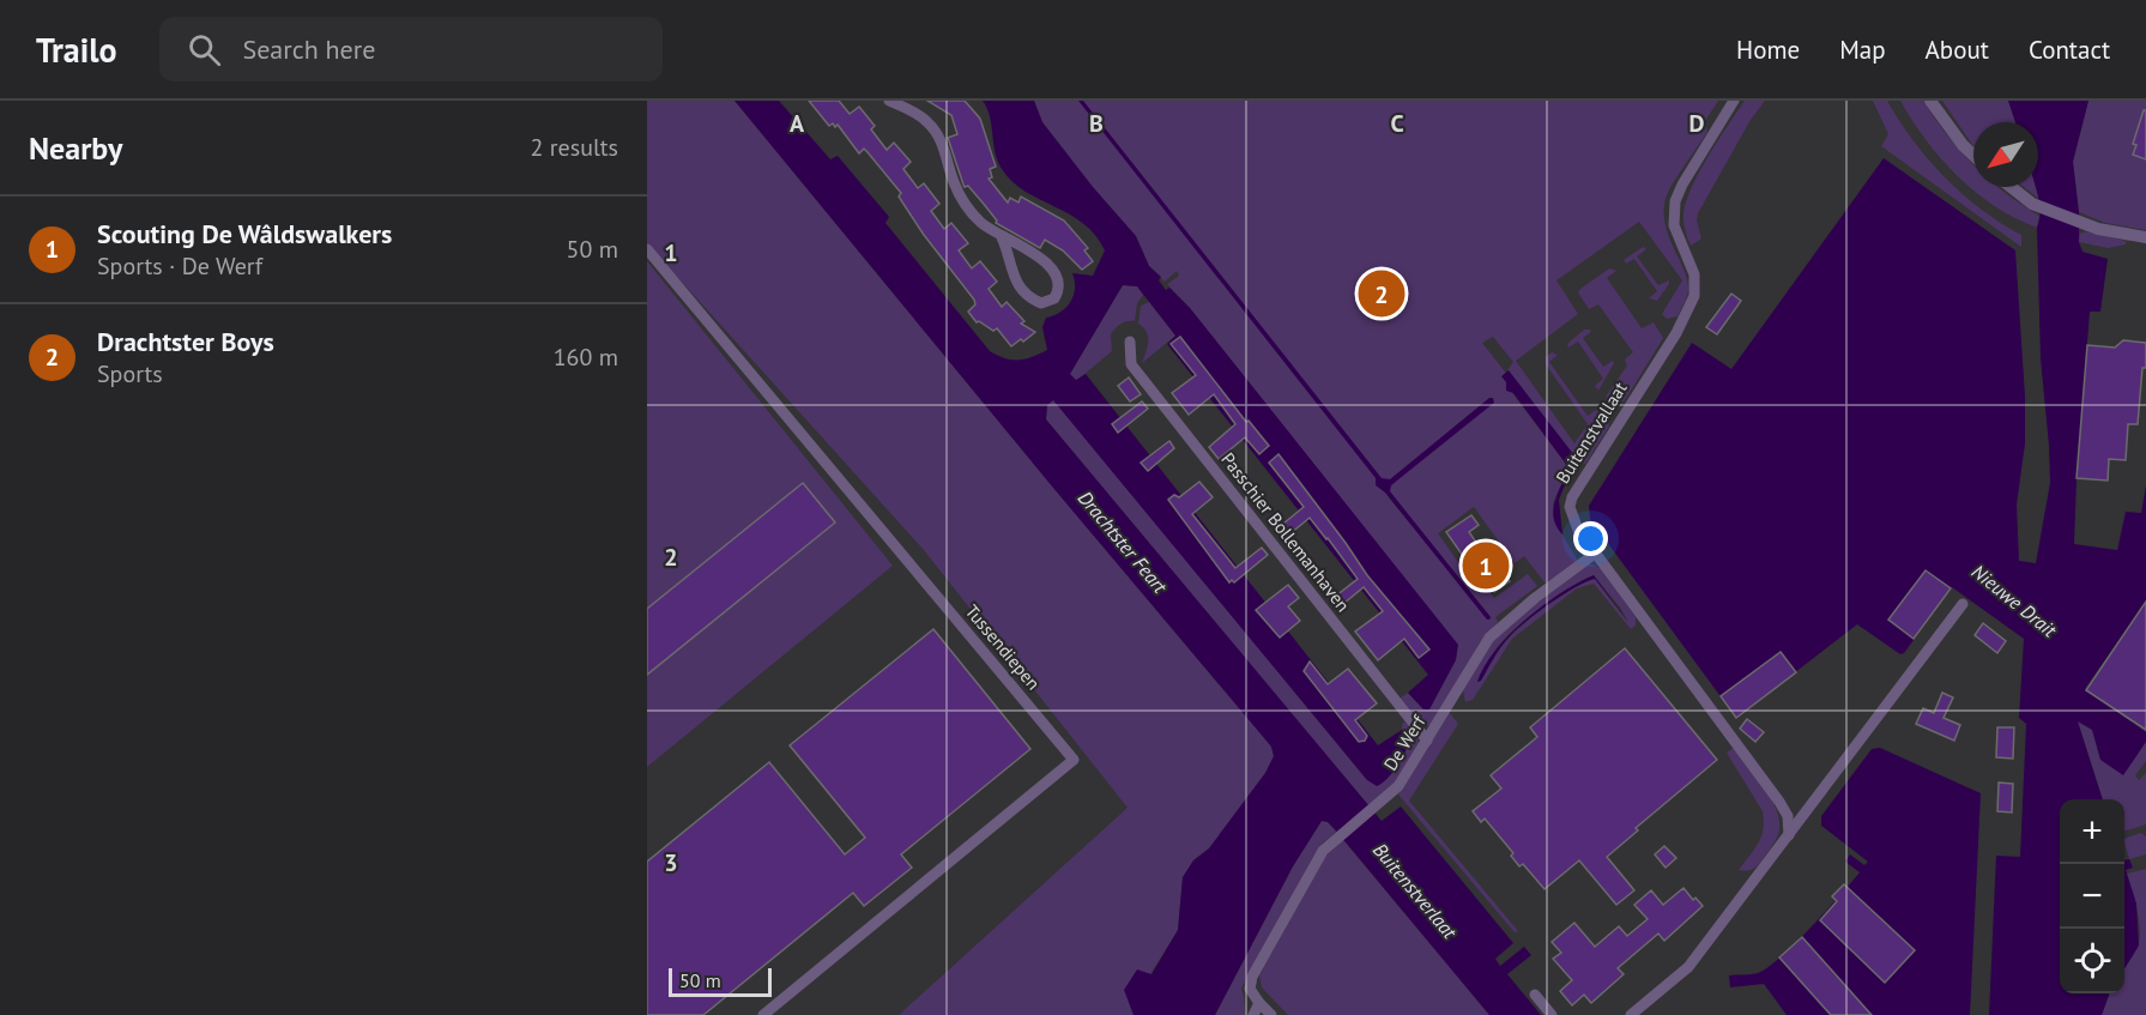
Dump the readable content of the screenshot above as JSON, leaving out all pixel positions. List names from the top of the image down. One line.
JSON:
{"streets":{"street":["Buitenstvallaat","Passchier Bollemanhaven","Tussendiepen","De Werf"]},"crossings":[["Buitenstvallaat","De Werf"],["Passchier Bollemanhaven","De Werf"]],"water":["Drachtster Feart","Nieuwe Drait","Buitenstverlaat"],"scale_bar":"50 m","north":"bottom left","page":{"header":"Trailo","search":"Search here","nav":["Home","Map","About","Contact"],"heading":["Nearby","2 results"],"list":[{"mark":"1","name":"Scouting De Wâldswalkers","note":"Sports · De Werf","value":"50 m"},{"mark":"2","name":"Drachtster Boys","note":"Sports","value":"160 m"}],"pins":["2","1"],"map_buttons":["+","−"],"scale":"50 m"},"grid":{"columns":["A","B","C","D"],"rows":["1","2","3"]}}
